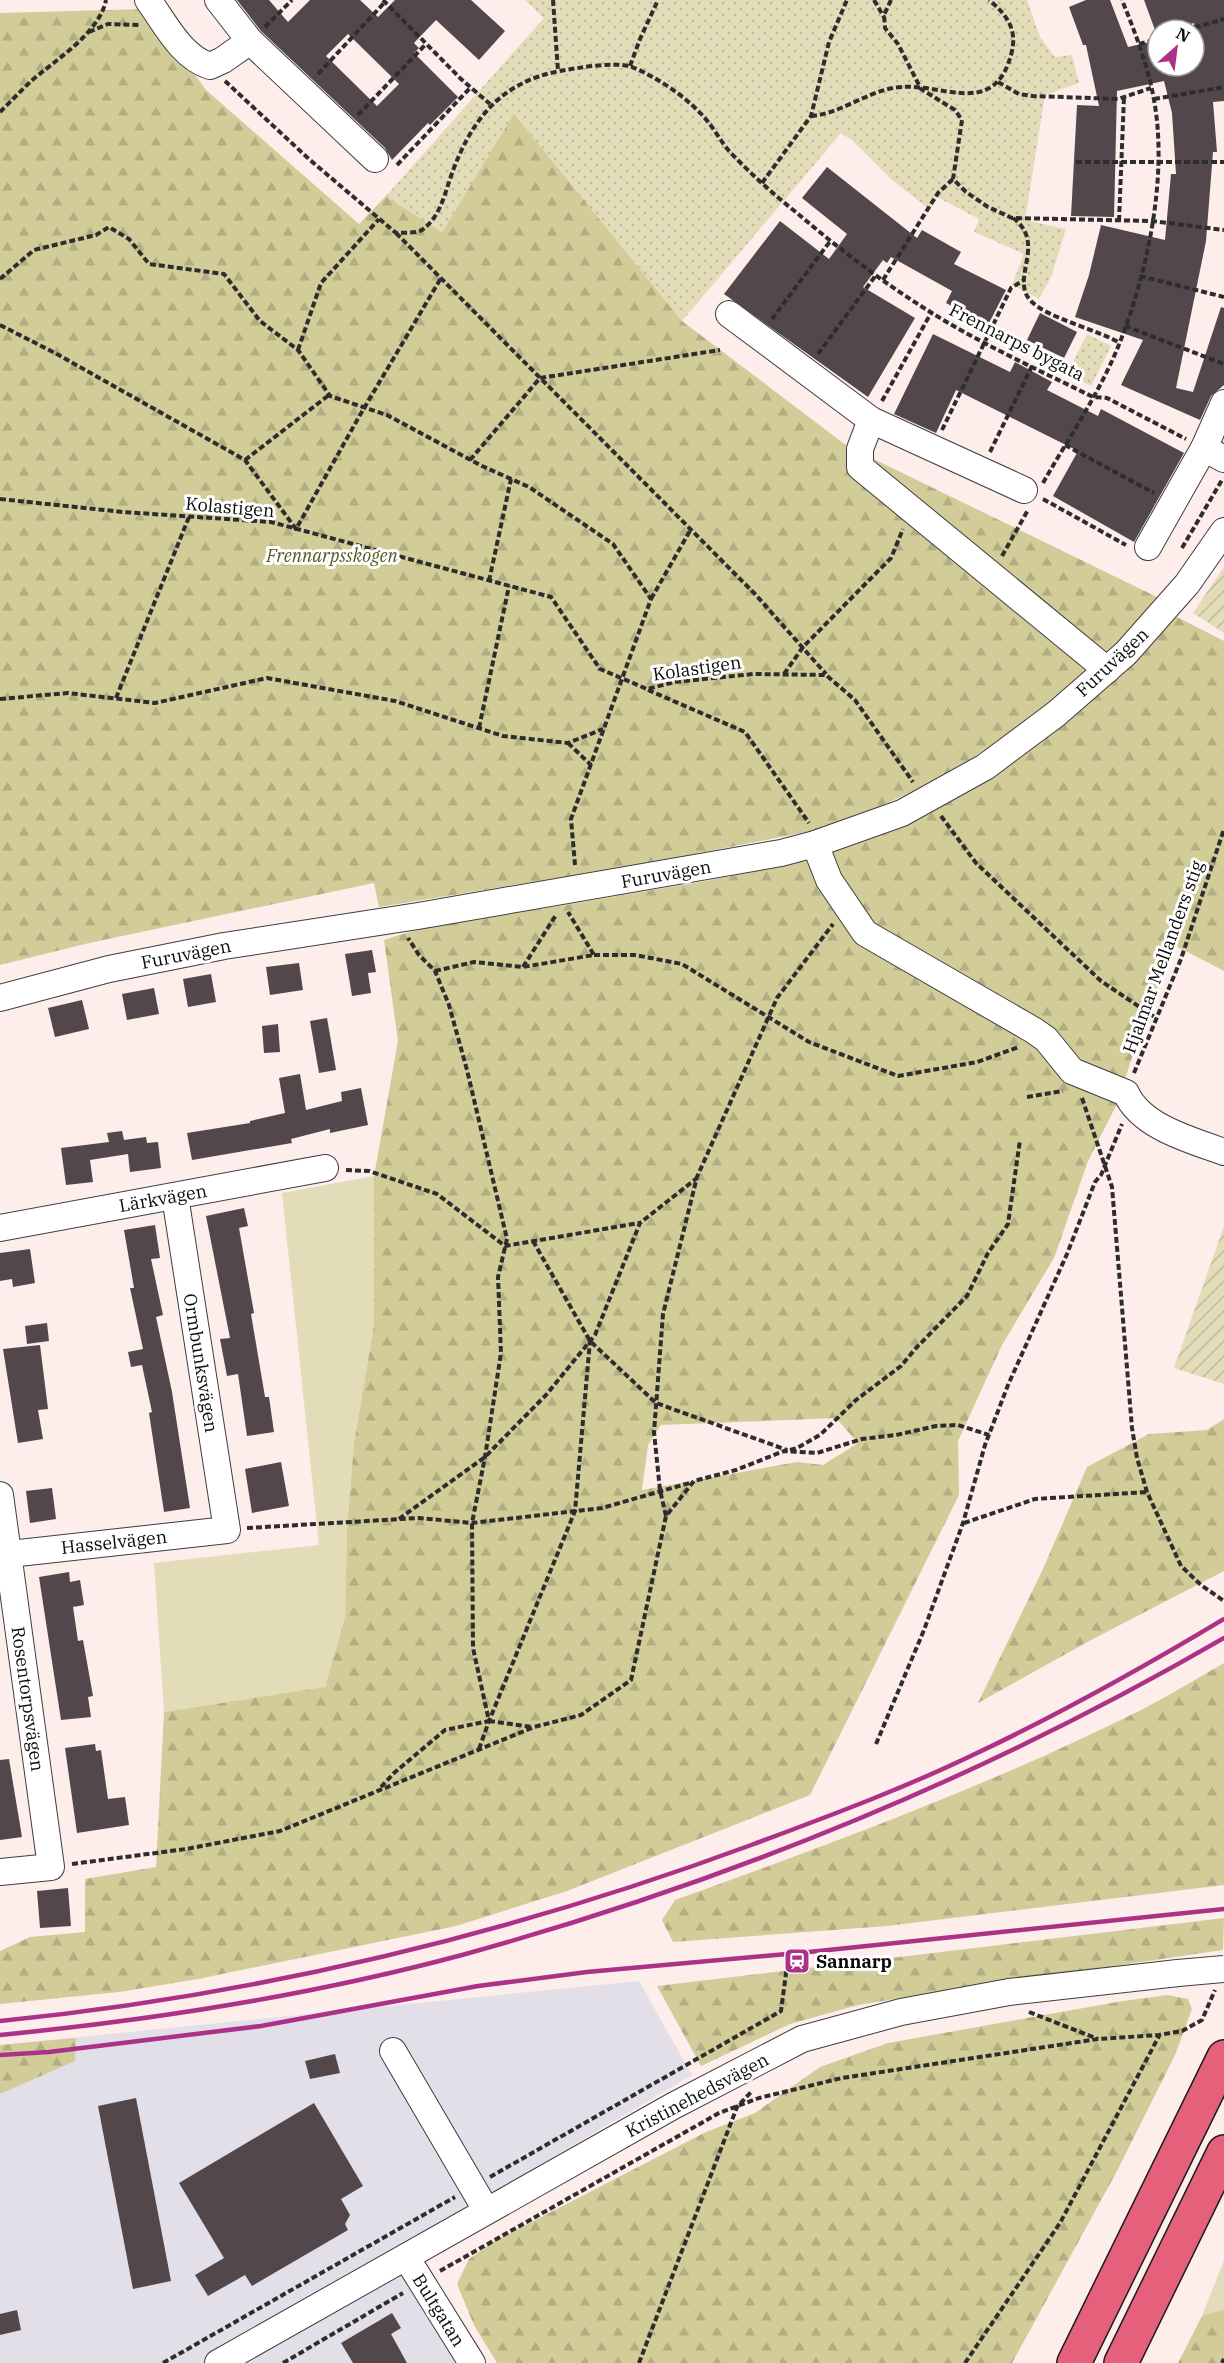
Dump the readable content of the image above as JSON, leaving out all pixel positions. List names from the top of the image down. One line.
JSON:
{"streets":{"street":["Furuvägen","Lärkvägen","Ormbunksvägen","Hasselvägen","Rosentorpsvägen","Kristinehedsvägen","Bultgatan"],"path":["Frennarps bygata","Kolastigen","Hjalmar Mellanders stig"]},"crossings":[["Lärkvägen","Ormbunksvägen"],["Ormbunksvägen","Hasselvägen"],["Hasselvägen","Rosentorpsvägen"],["Kristinehedsvägen","Bultgatan"]],"parks":["Frennarpsskogen"],"places":{"station":["Sannarp"]},"north":"top right"}
